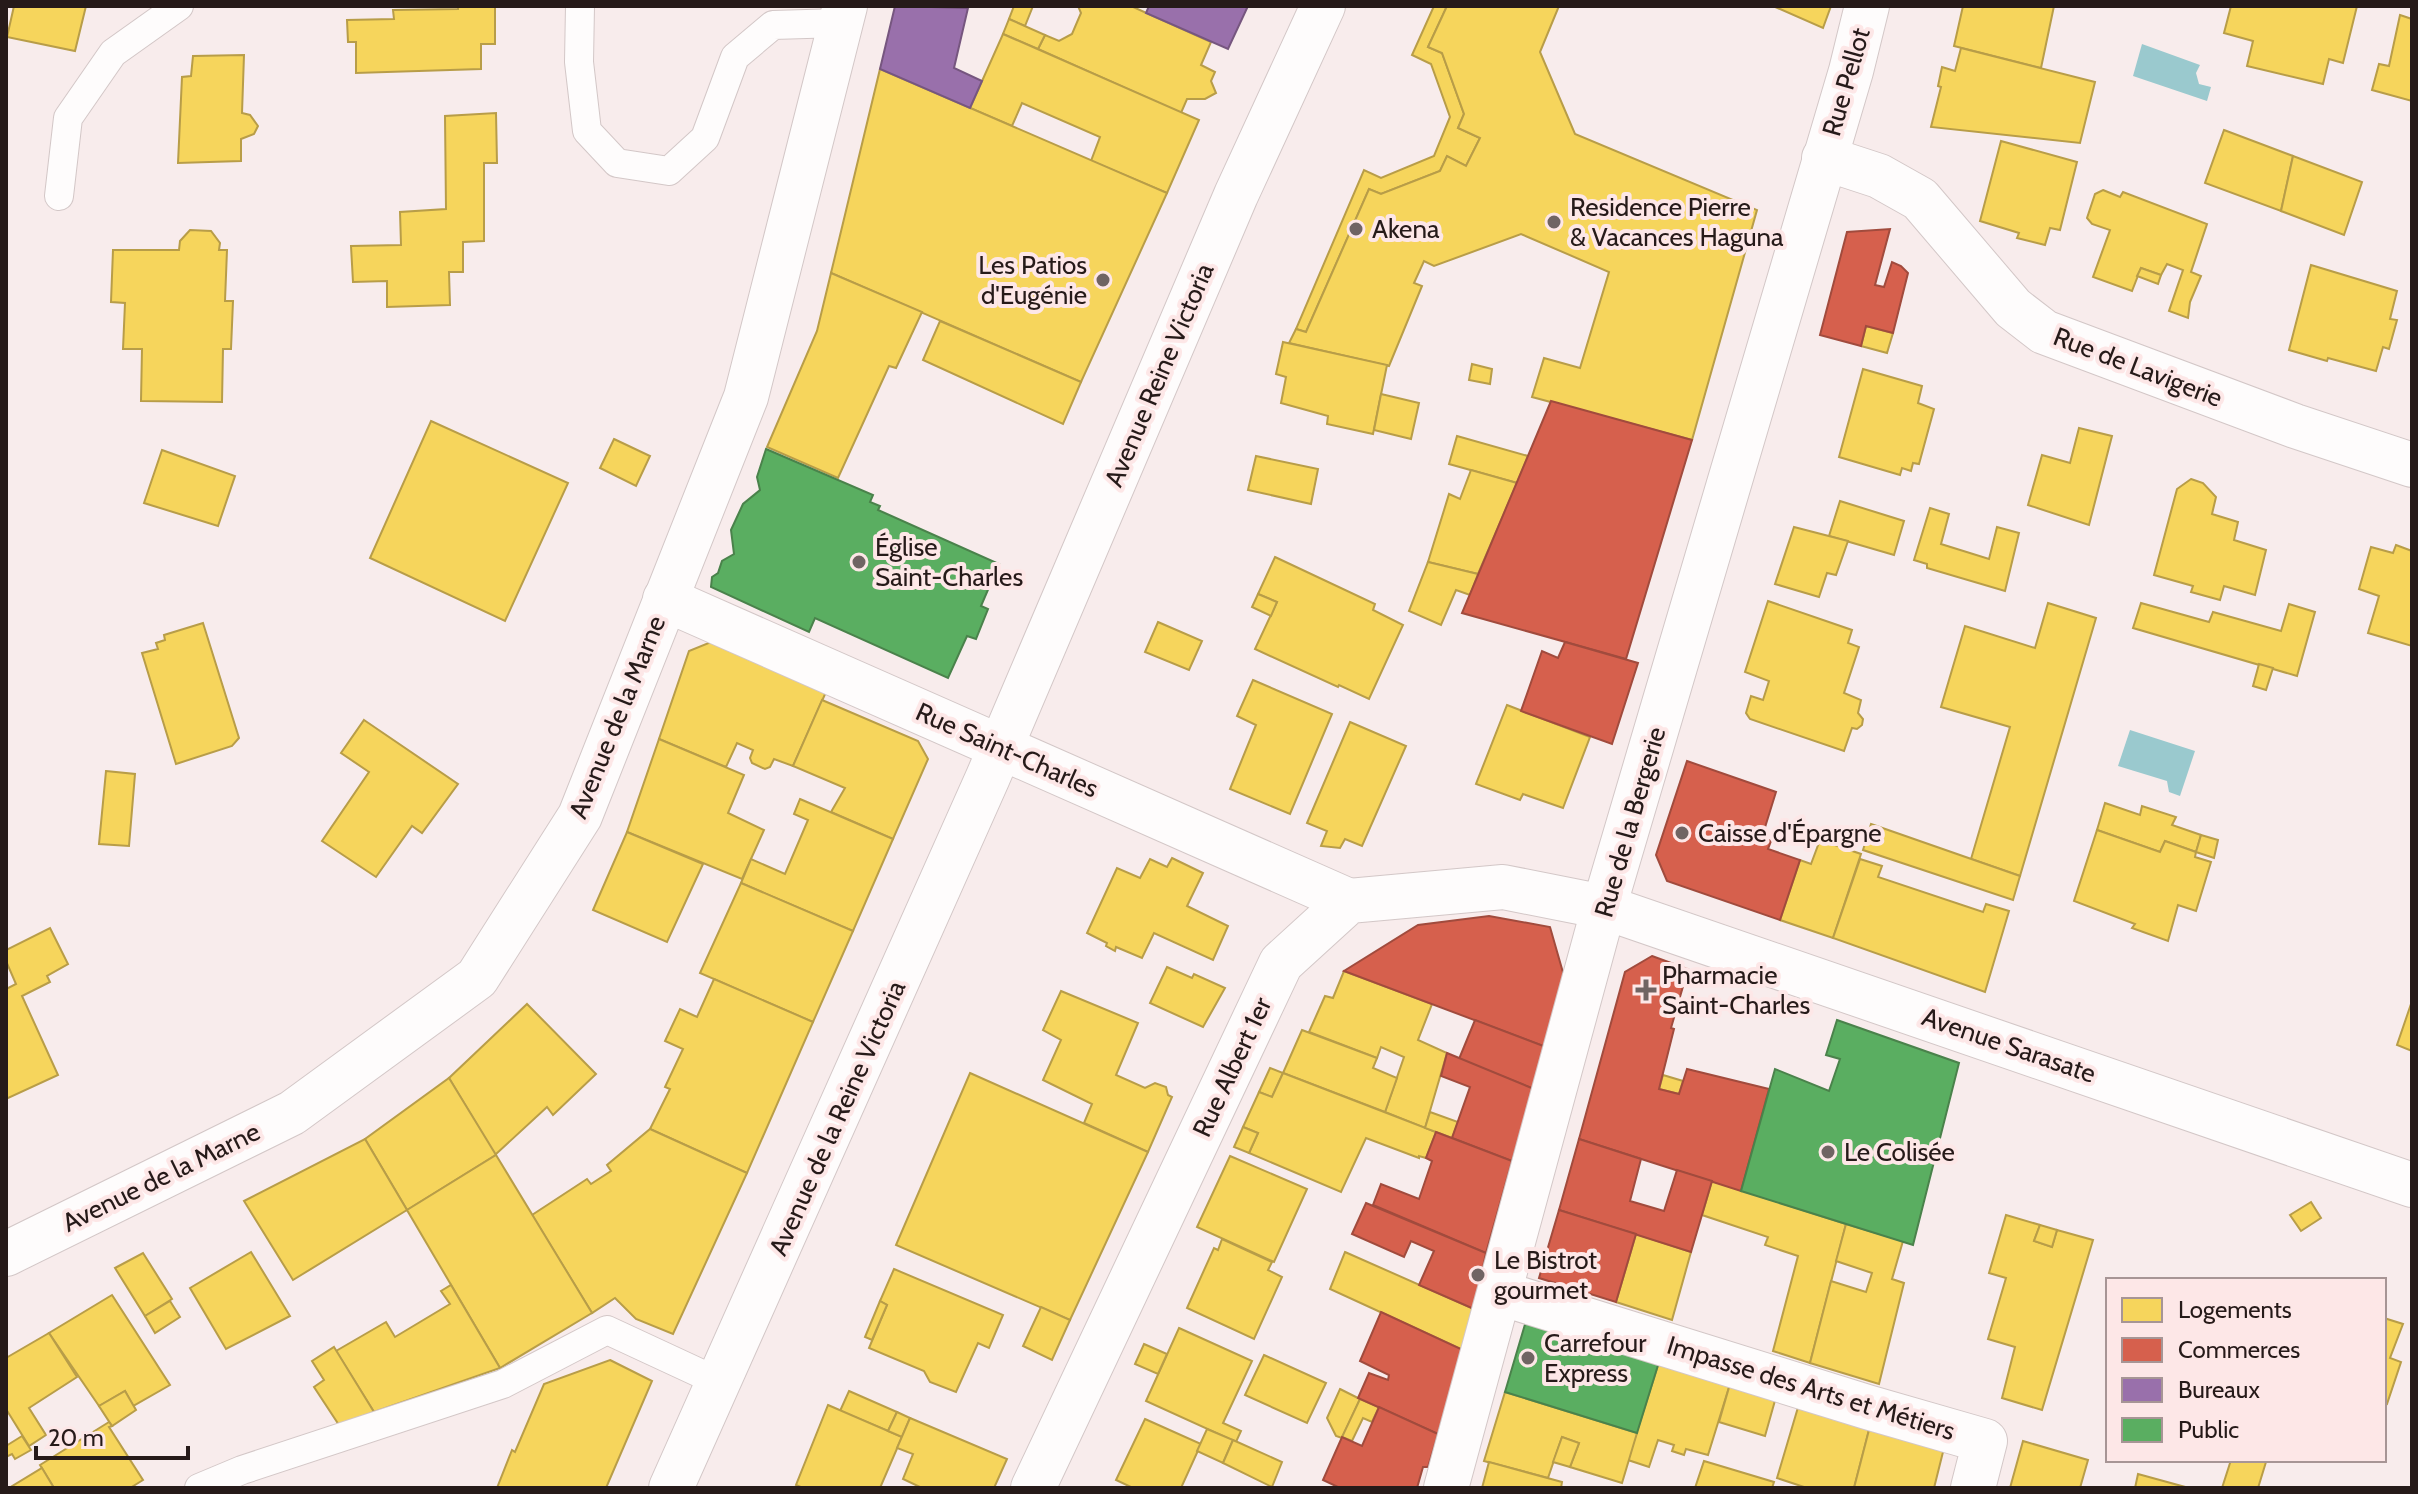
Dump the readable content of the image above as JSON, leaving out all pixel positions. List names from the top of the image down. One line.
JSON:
{"streets":{"street":["Rue Pellot","Rue de Lavigerie","Avenue Reine Victoria","Avenue de la Marne","Rue Saint-Charles","Rue de la Bergerie","Avenue Sarasate","Rue Albert 1er","Avenue de la Reine Victoria","Impasse des Arts et Métiers"]},"crossings":[["Rue Pellot","Rue de Lavigerie"],["Rue Pellot","Rue de la Bergerie"],["Rue de Lavigerie","Rue de la Bergerie"],["Avenue Reine Victoria","Rue Saint-Charles"],["Avenue Reine Victoria","Avenue de la Reine Victoria"],["Avenue de la Marne","Rue Saint-Charles"],["Rue Saint-Charles","Rue Albert 1er"],["Rue Saint-Charles","Avenue de la Reine Victoria"],["Rue de la Bergerie","Avenue Sarasate"],["Rue de la Bergerie","Impasse des Arts et Métiers"]],"places":{"other":["Residence Pierre & Vacances Haguna","Akena","Les Patios d'Eugénie","Église Saint-Charles","Caisse d'Épargne","Le Colisée","Le Bistrot gourmet","Carrefour Express"],"health":["Pharmacie Saint-Charles"]},"legend":["Logements","Commerces","Bureaux","Public"],"scale_bar":"20 m"}
